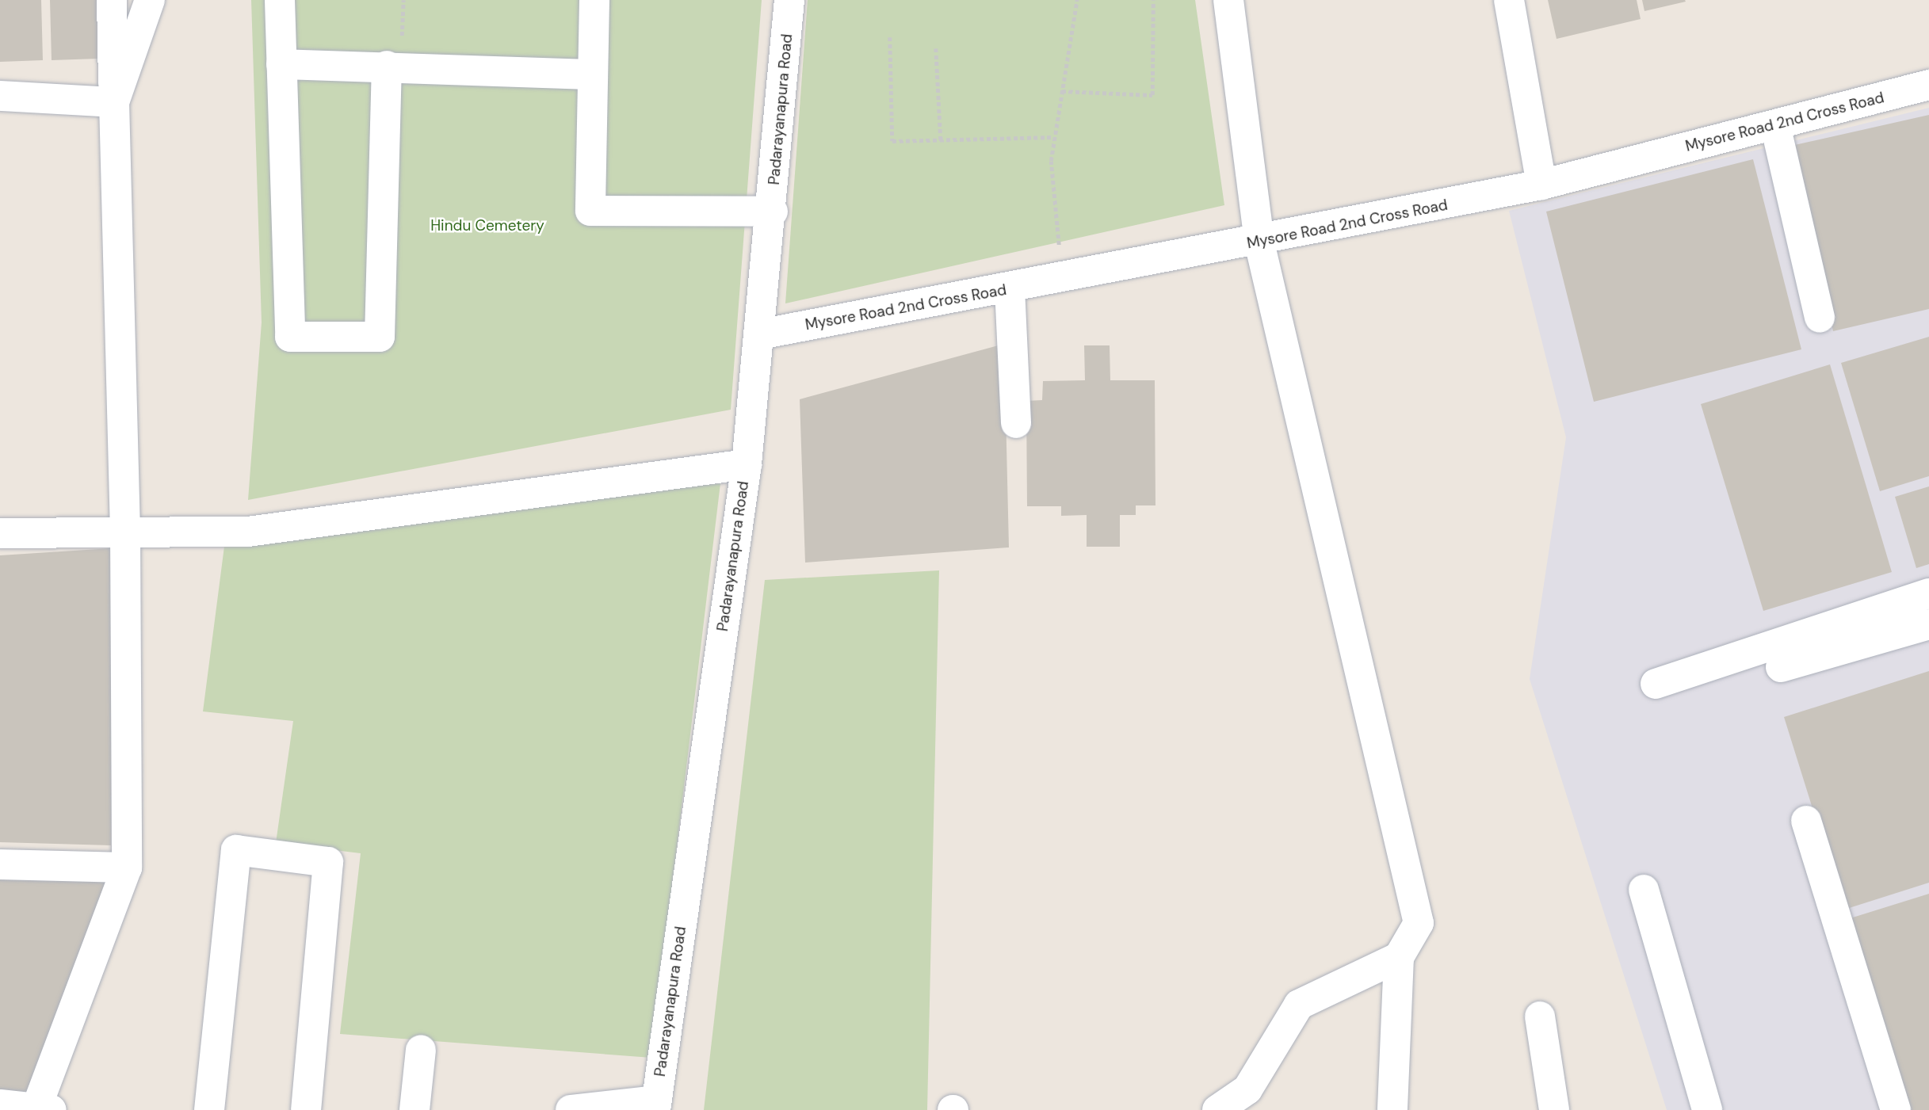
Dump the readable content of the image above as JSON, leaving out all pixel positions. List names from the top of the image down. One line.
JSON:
{"streets":{"street":["Padarayanapura Road","Mysore Road 2nd Cross Road"]},"crossings":[["Padarayanapura Road","Mysore Road 2nd Cross Road"]],"parks":["Hindu Cemetery"]}
